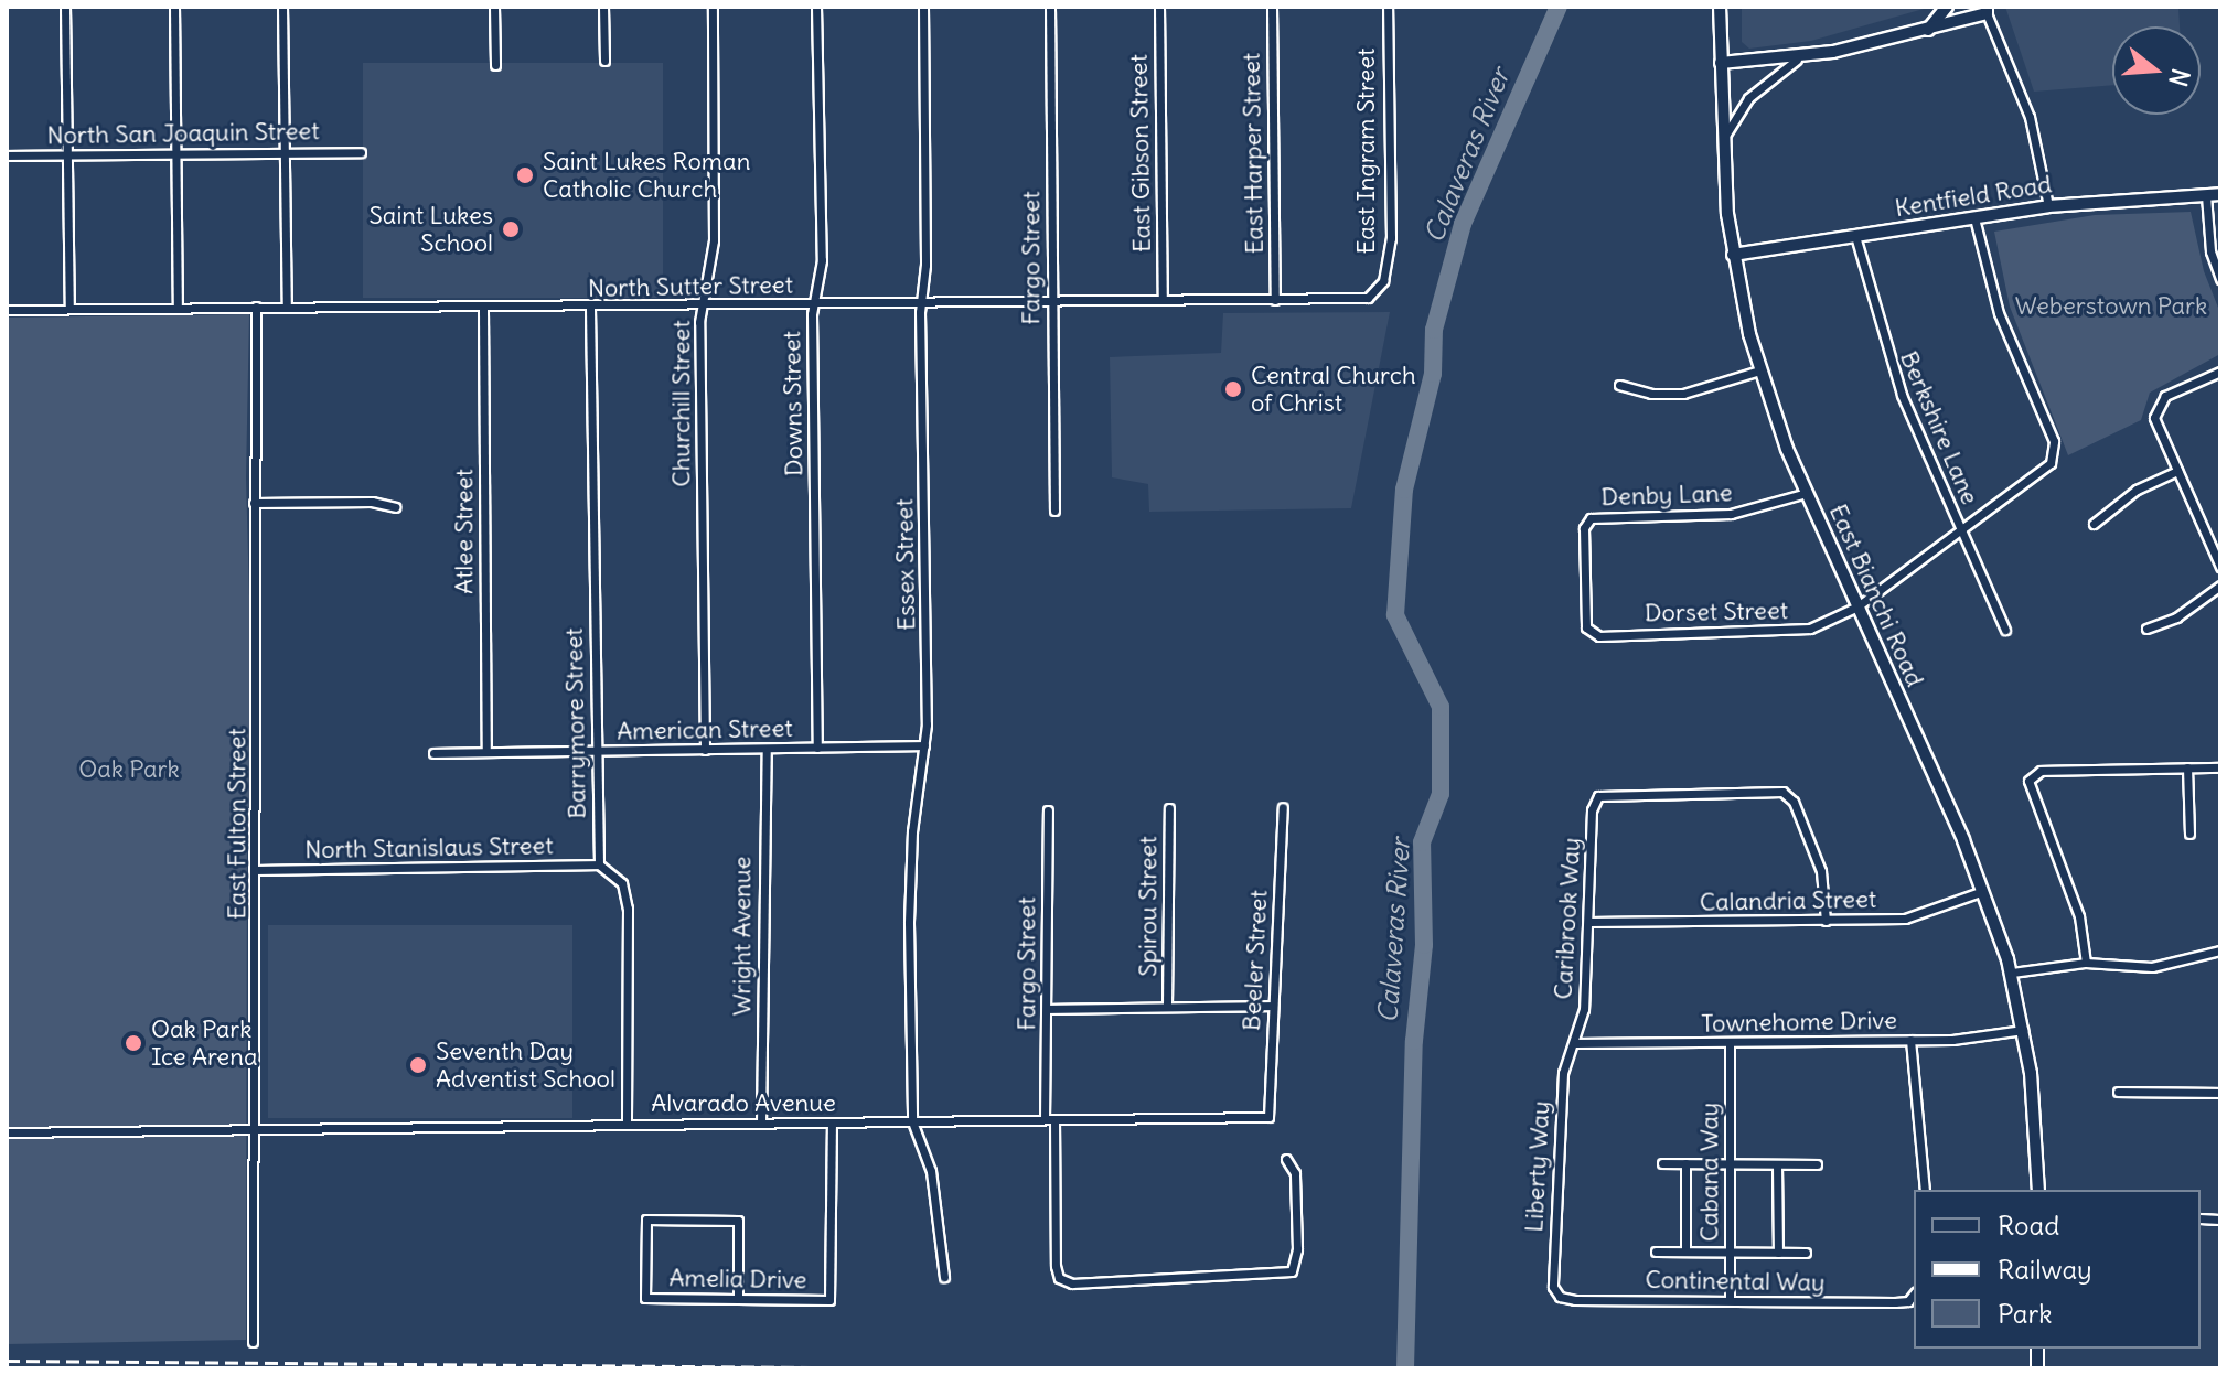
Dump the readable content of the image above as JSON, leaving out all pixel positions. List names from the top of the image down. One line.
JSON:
{"streets":{"street":["North San Joaquin Street","East Ingram Street","East Gibson Street","East Harper Street","Kentfield Road","Fargo Street","North Sutter Street","Churchill Street","Downs Street","Berkshire Lane","Denby Lane","Atlee Street","Essex Street","East Bianchi Road","Dorset Street","Barrymore Street","American Street","East Fulton Street","North Stanislaus Street","Calandria Street","Spirou Street","Caribrook Way","Wright Avenue","Beeler Street","Townehome Drive","Alvarado Avenue","Liberty Way","Cabana Way","Amelia Drive","Continental Way"]},"crossings":[["East Ingram Street","North Sutter Street"],["East Gibson Street","North Sutter Street"],["East Harper Street","North Sutter Street"],["Kentfield Road","Berkshire Lane"],["Kentfield Road","East Bianchi Road"],["Kentfield Road","Dorset Street"],["Fargo Street","North Sutter Street"],["Fargo Street","Alvarado Avenue"],["North Sutter Street","Churchill Street"],["North Sutter Street","Downs Street"],["North Sutter Street","Atlee Street"],["North Sutter Street","Essex Street"],["North Sutter Street","Barrymore Street"],["North Sutter Street","East Fulton Street"],["Churchill Street","American Street"],["Downs Street","American Street"],["Berkshire Lane","Dorset Street"],["Denby Lane","East Bianchi Road"],["Denby Lane","Dorset Street"],["Atlee Street","American Street"],["Essex Street","American Street"],["Essex Street","Alvarado Avenue"],["East Bianchi Road","Dorset Street"],["East Bianchi Road","Calandria Street"],["East Bianchi Road","Townehome Drive"],["Barrymore Street","American Street"],["Barrymore Street","North Stanislaus Street"],["American Street","Wright Avenue"],["East Fulton Street","North Stanislaus Street"],["East Fulton Street","Alvarado Avenue"],["Calandria Street","Caribrook Way"],["Caribrook Way","Townehome Drive"],["Caribrook Way","Liberty Way"],["Wright Avenue","Alvarado Avenue"],["Beeler Street","Alvarado Avenue"],["Townehome Drive","Liberty Way"],["Townehome Drive","Cabana Way"],["Alvarado Avenue","Amelia Drive"],["Liberty Way","Continental Way"],["Cabana Way","Continental Way"]],"water":["Calaveras River"],"parks":["Weberstown Park","Oak Park"],"places":["Saint Lukes Roman Catholic Church","Saint Lukes School","Central Church of Christ","Oak Park Ice Arena","Seventh Day Adventist School"],"legend":["Road","Railway","Park"],"north":"right"}
